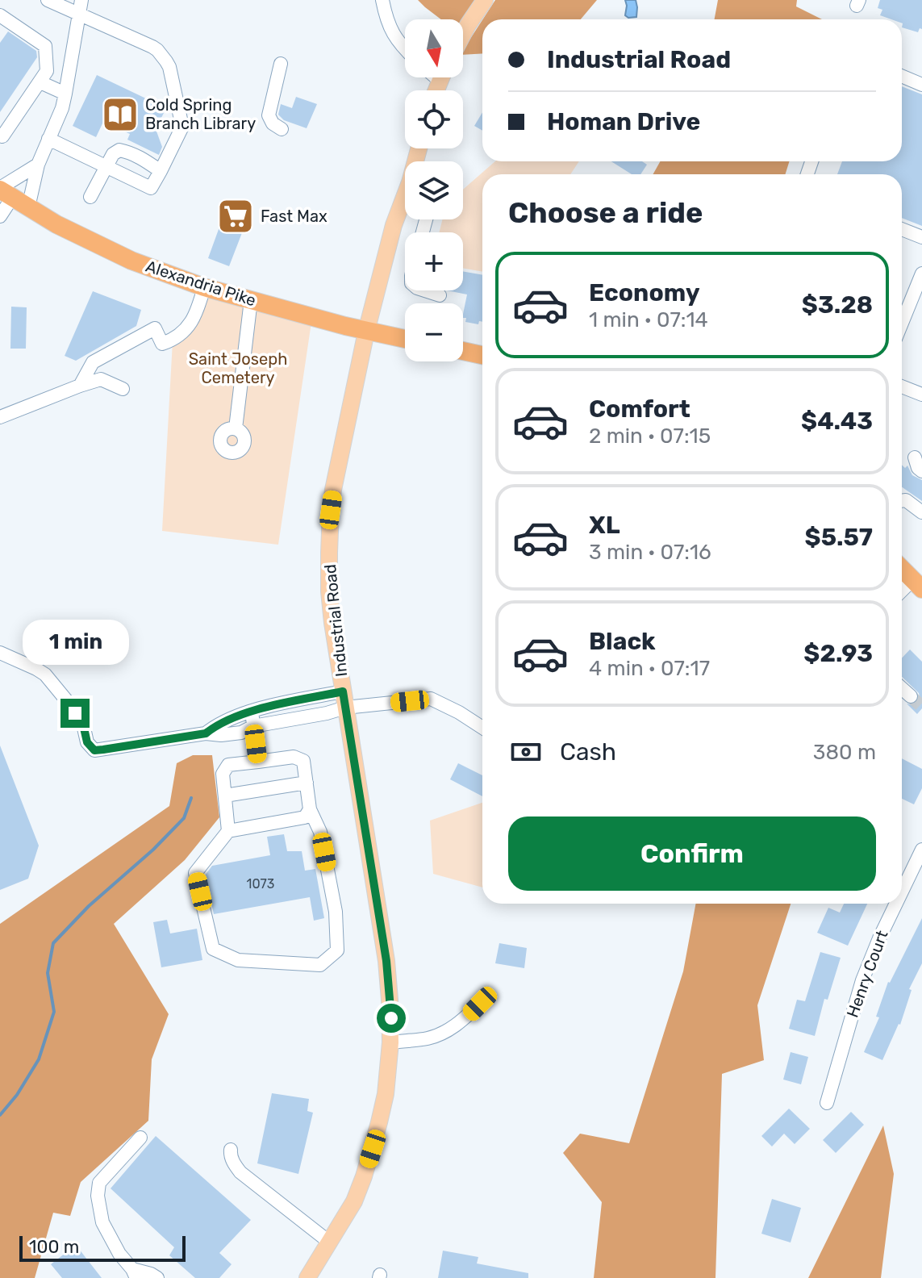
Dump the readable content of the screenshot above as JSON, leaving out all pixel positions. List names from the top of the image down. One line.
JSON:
{"streets":{"highway":["Alexandria Pike"],"main road":["Industrial Road"],"street":["Henry Court"]},"crossings":[["Alexandria Pike","Industrial Road"]],"parks":["Saint Joseph Cemetery"],"places":{"library":["Cold Spring Branch Library"],"supermarket":["Fast Max"]},"house_numbers":["1073"],"scale_bar":"100 m","north":"bottom","page":{"map_buttons":["+","−"],"banner":["Industrial Road","Homan Drive"],"heading":"Choose a ride","list":[{"name":"Economy","note":"1 min · 07:14","value":"$3.28"},{"name":"Comfort","note":"2 min · 07:15","value":"$4.43"},{"name":"XL","note":"3 min · 07:16","value":"$5.57"},{"name":"Black","note":"4 min · 07:17","value":"$2.93"}],"bubble":"1 min","pay":["Cash","380 m"],"buttons":"Confirm","scale":"100 m"}}
